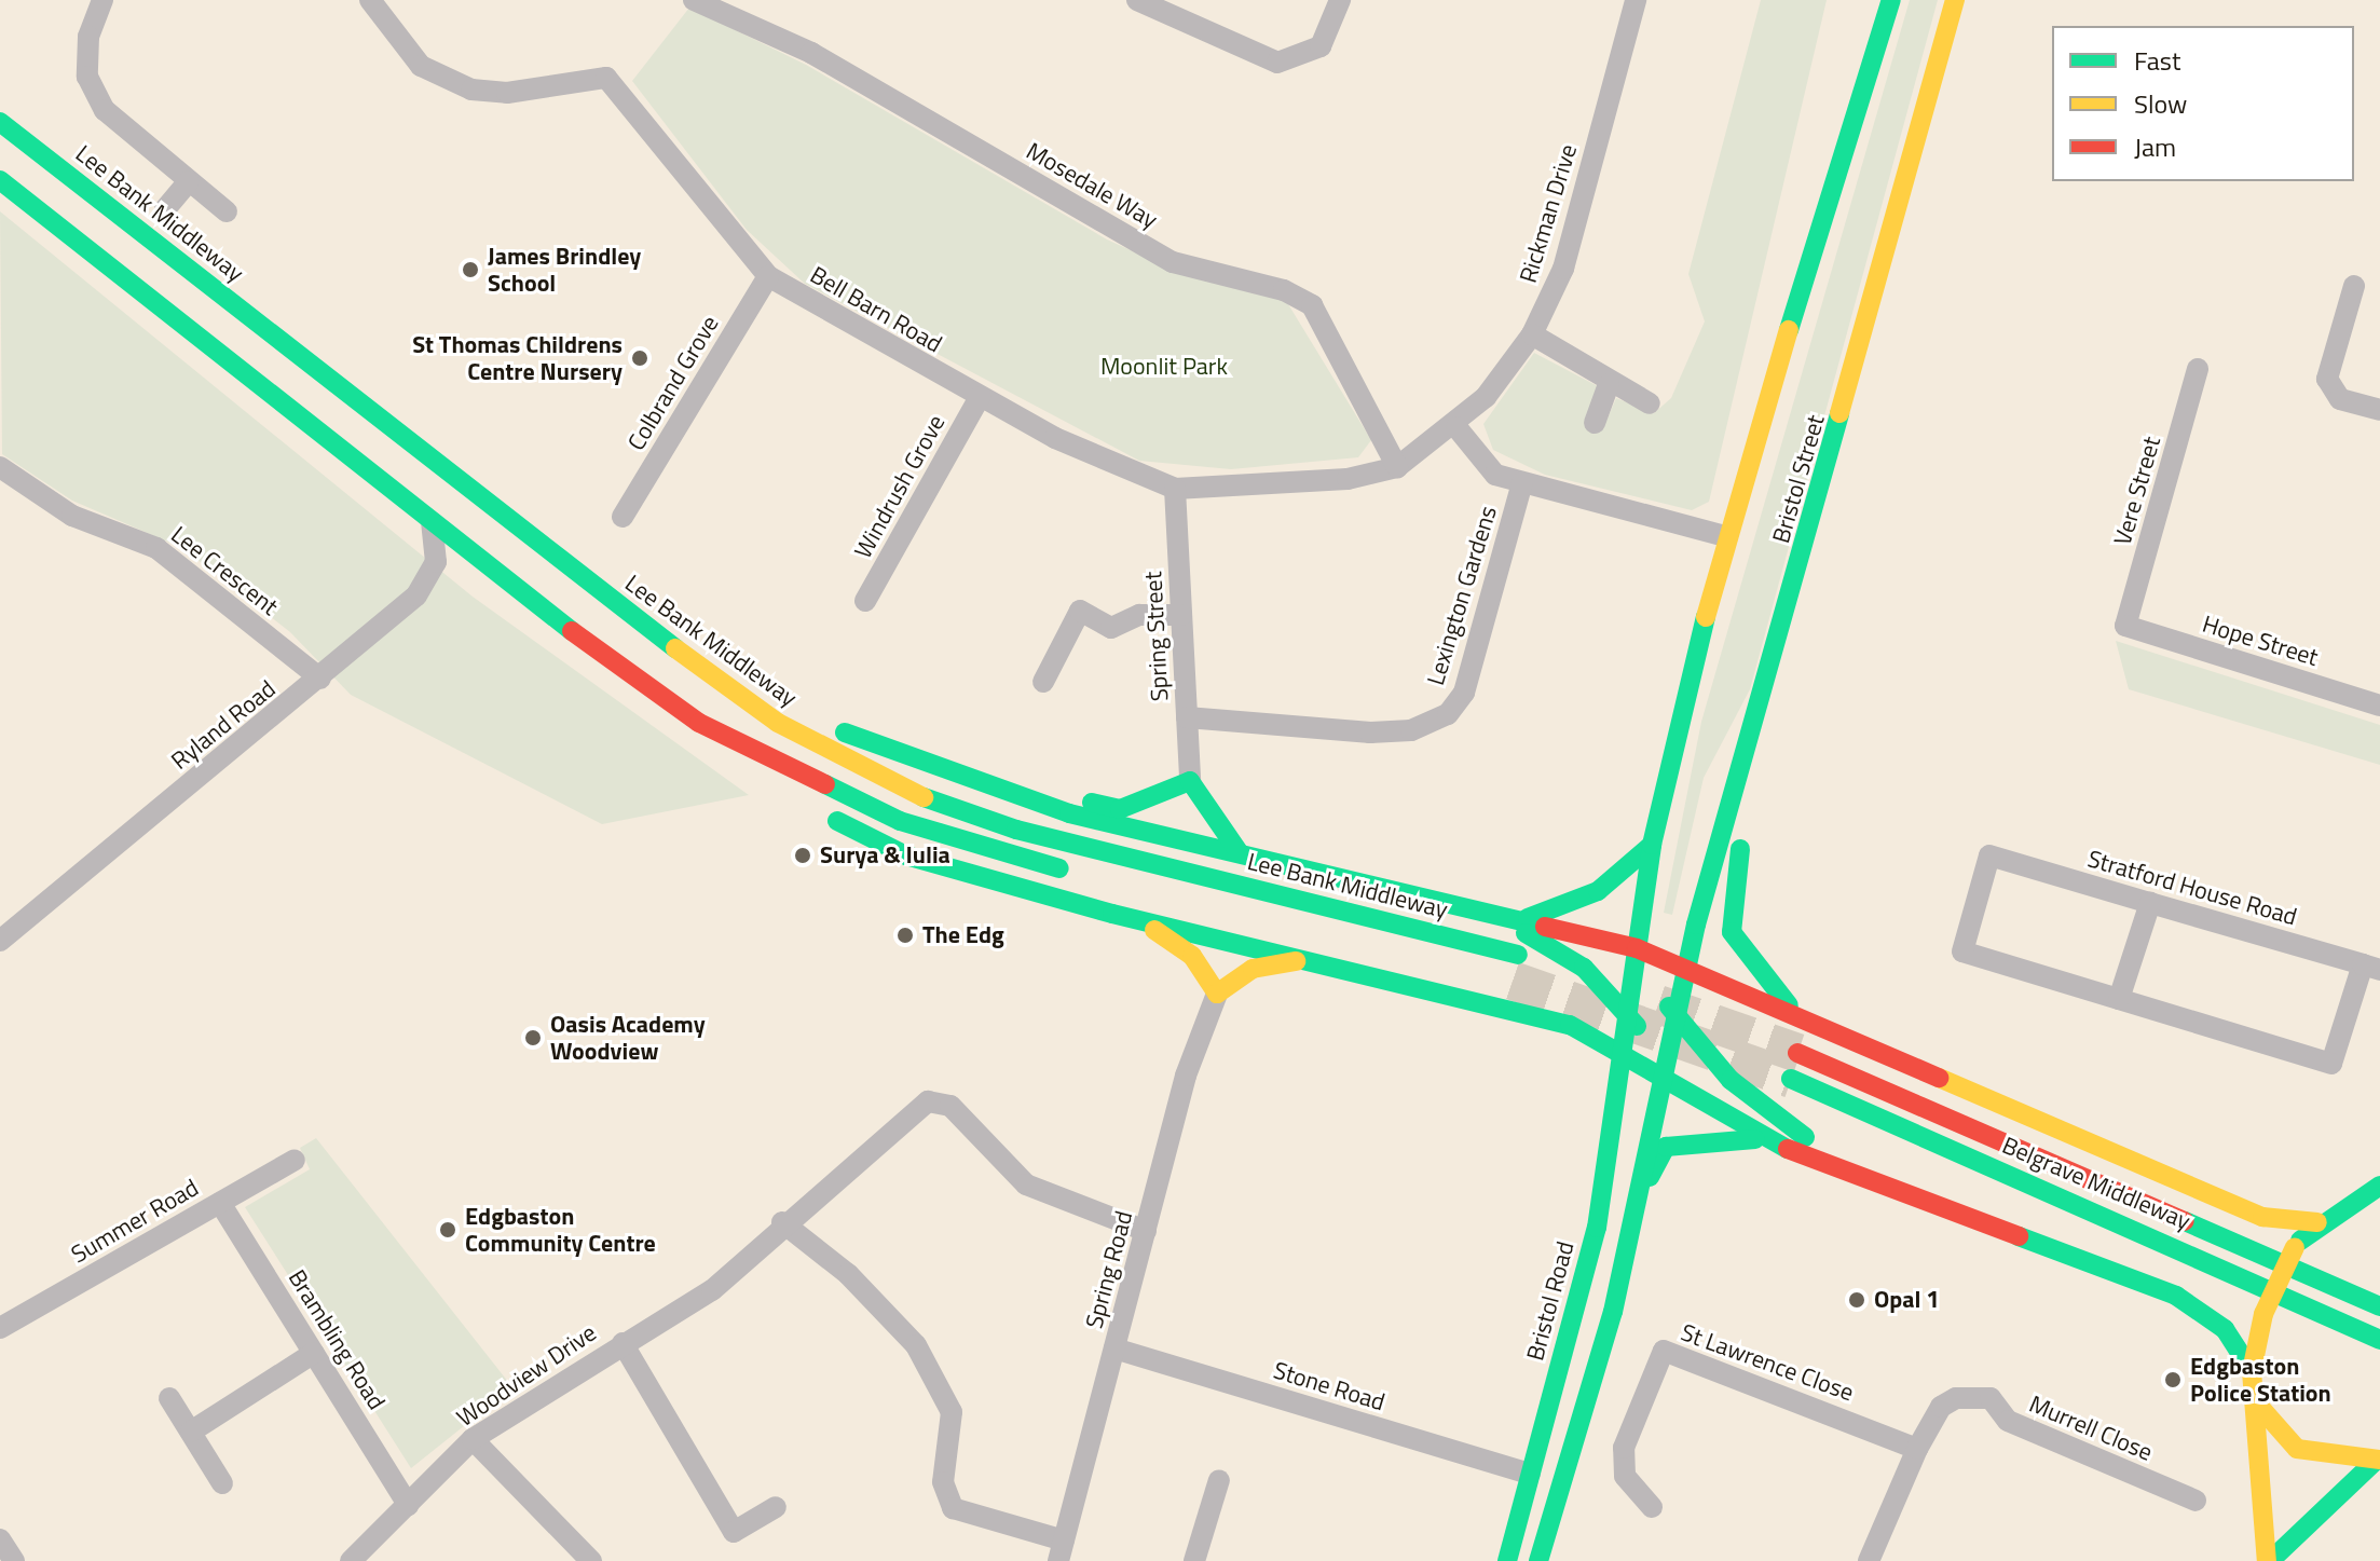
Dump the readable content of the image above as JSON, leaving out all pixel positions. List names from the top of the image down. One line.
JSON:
{"streets":{"main road":["Lee Bank Middleway","Bristol Street","Belgrave Middleway","Bristol Road"],"street":["Mosedale Way","Rickman Drive","Bell Barn Road","Colbrand Grove","Windrush Grove","Vere Street","Lee Crescent","Lexington Gardens","Spring Street","Hope Street","Ryland Road","Stratford House Road","Summer Road","Spring Road","Brambling Road","St Lawrence Close","Woodview Drive","Stone Road","Murrell Close"]},"crossings":[["Mosedale Way","Bell Barn Road"],["Rickman Drive","Bell Barn Road"],["Bell Barn Road","Colbrand Grove"],["Bell Barn Road","Windrush Grove"],["Bell Barn Road","Spring Street"],["Vere Street","Hope Street"],["Lee Crescent","Ryland Road"],["Lexington Gardens","Spring Street"],["Summer Road","Brambling Road"],["Spring Road","Woodview Drive"],["Spring Road","Stone Road"],["Bristol Road","Stone Road"],["Brambling Road","Woodview Drive"],["St Lawrence Close","Murrell Close"]],"parks":["Moonlit Park"],"places":["James Brindley School","St Thomas Childrens Centre Nursery","Surya & Iulia","The Edg","Oasis Academy Woodview","Edgbaston Community Centre","Opal 1","Edgbaston Police Station"],"legend":["Fast","Slow","Jam"]}
